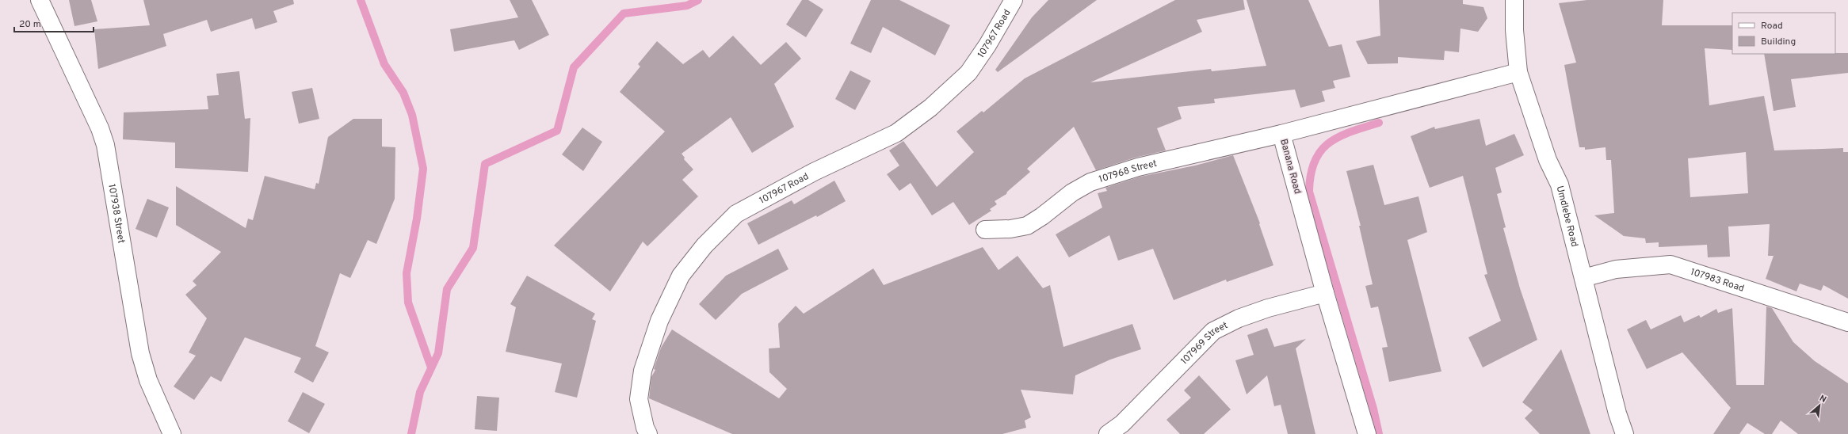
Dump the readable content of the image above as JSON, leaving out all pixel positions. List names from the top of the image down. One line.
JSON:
{"streets":{"street":["107967 Road","Banana Road","107968 Street","107938 Street","Umdlebe Road","107983 Road","107969 Street"]},"crossings":[["Banana Road","107968 Street"],["Banana Road","Umdlebe Road"],["Banana Road","107969 Street"],["Umdlebe Road","107983 Road"]],"legend":["Road","Building"],"scale_bar":"20 m","north":"top right"}
